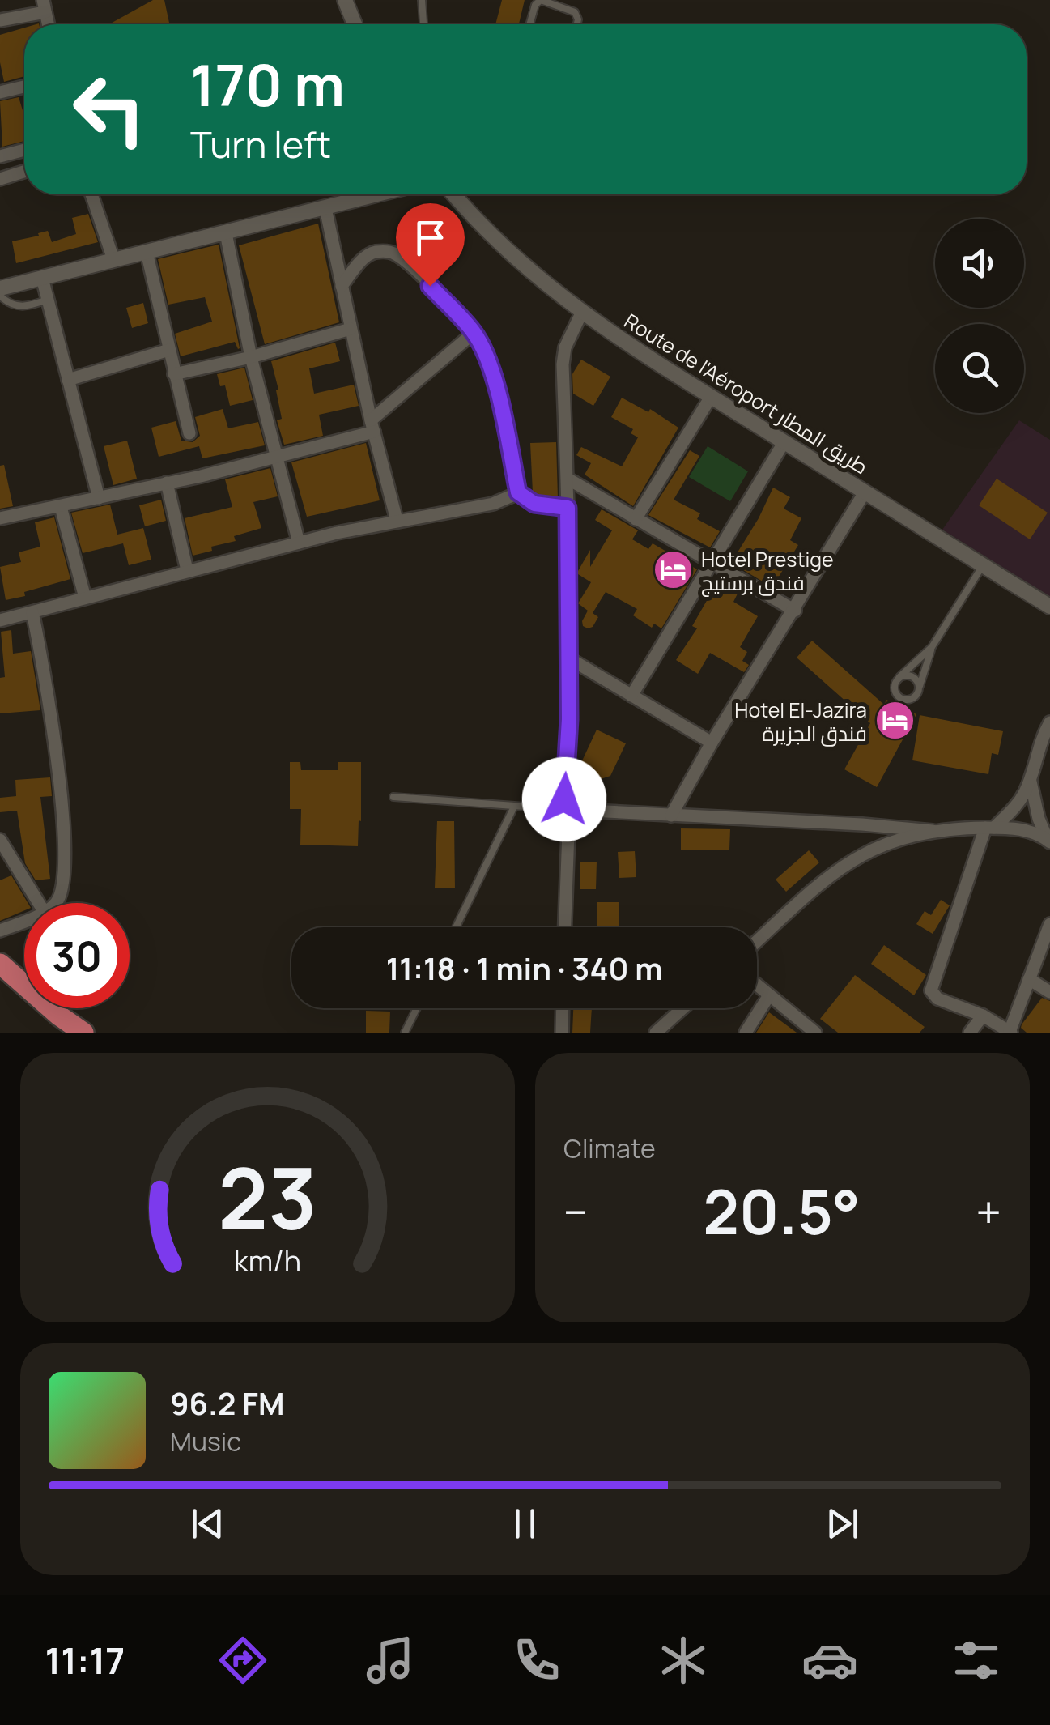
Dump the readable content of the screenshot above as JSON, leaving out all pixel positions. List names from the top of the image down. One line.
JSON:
{"streets":{"street":["Route de l'Aéroport طريق المطار"]},"places":{"hotel":["Hotel Prestige فندق برستيج","Hotel El-Jazira فندق الجزيرة"]},"page":{"turn":["170 m","Turn left"],"limit":"30","trip":"11:18 · 1 min · 340 m","tile":"Climate","heat":["−","20.5°","+"],"song":["96.2 FM","Music"],"tabs":"11:17","gauge":["23","km/h"]}}
